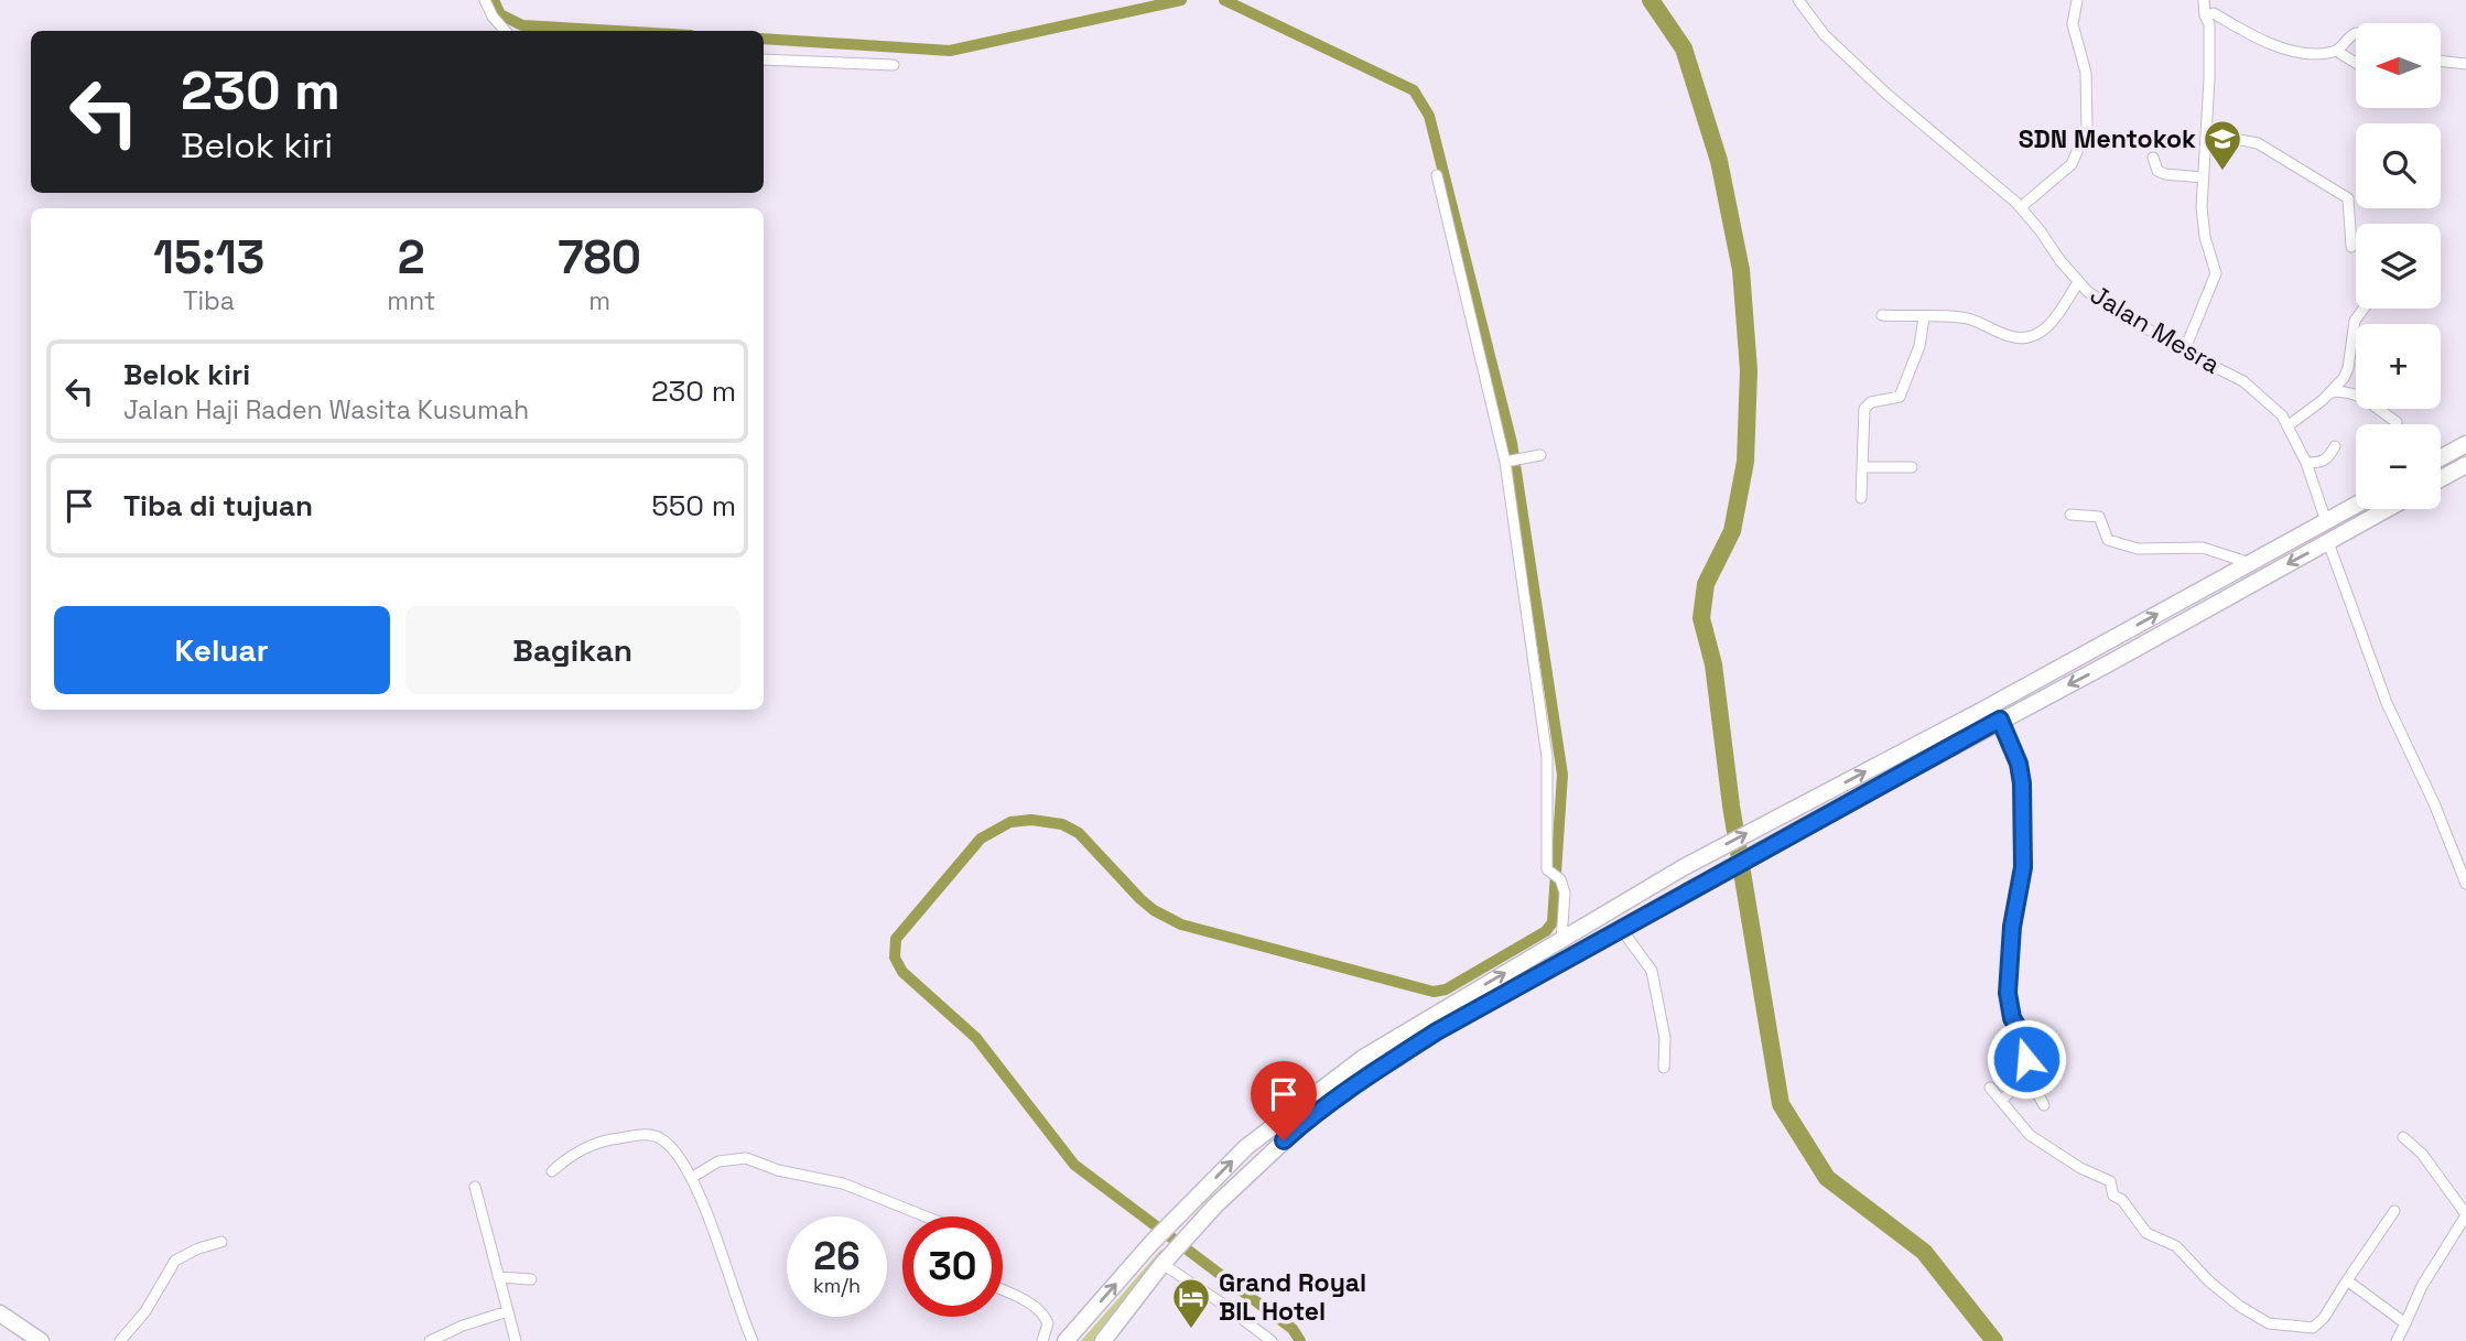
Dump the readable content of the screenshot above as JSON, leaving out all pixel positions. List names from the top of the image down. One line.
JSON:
{"streets":{"street":["Jalan Mesra"]},"places":{"school or university":["SDN Mentokok"],"hotel":["Grand Royal BIL Hotel"]},"north":"left","page":{"map_buttons":["+","−"],"turn":["230 m","Belok kiri"],"eta":["15:13","Tiba","2","mnt","780","m"],"list":[{"name":"Belok kiri","note":"Jalan Haji Raden Wasita Kusumah","value":"230 m"},{"name":"Tiba di tujuan","value":"550 m"}],"buttons":["Keluar","Bagikan"],"speed":"26 km/h","limit":"30"}}
